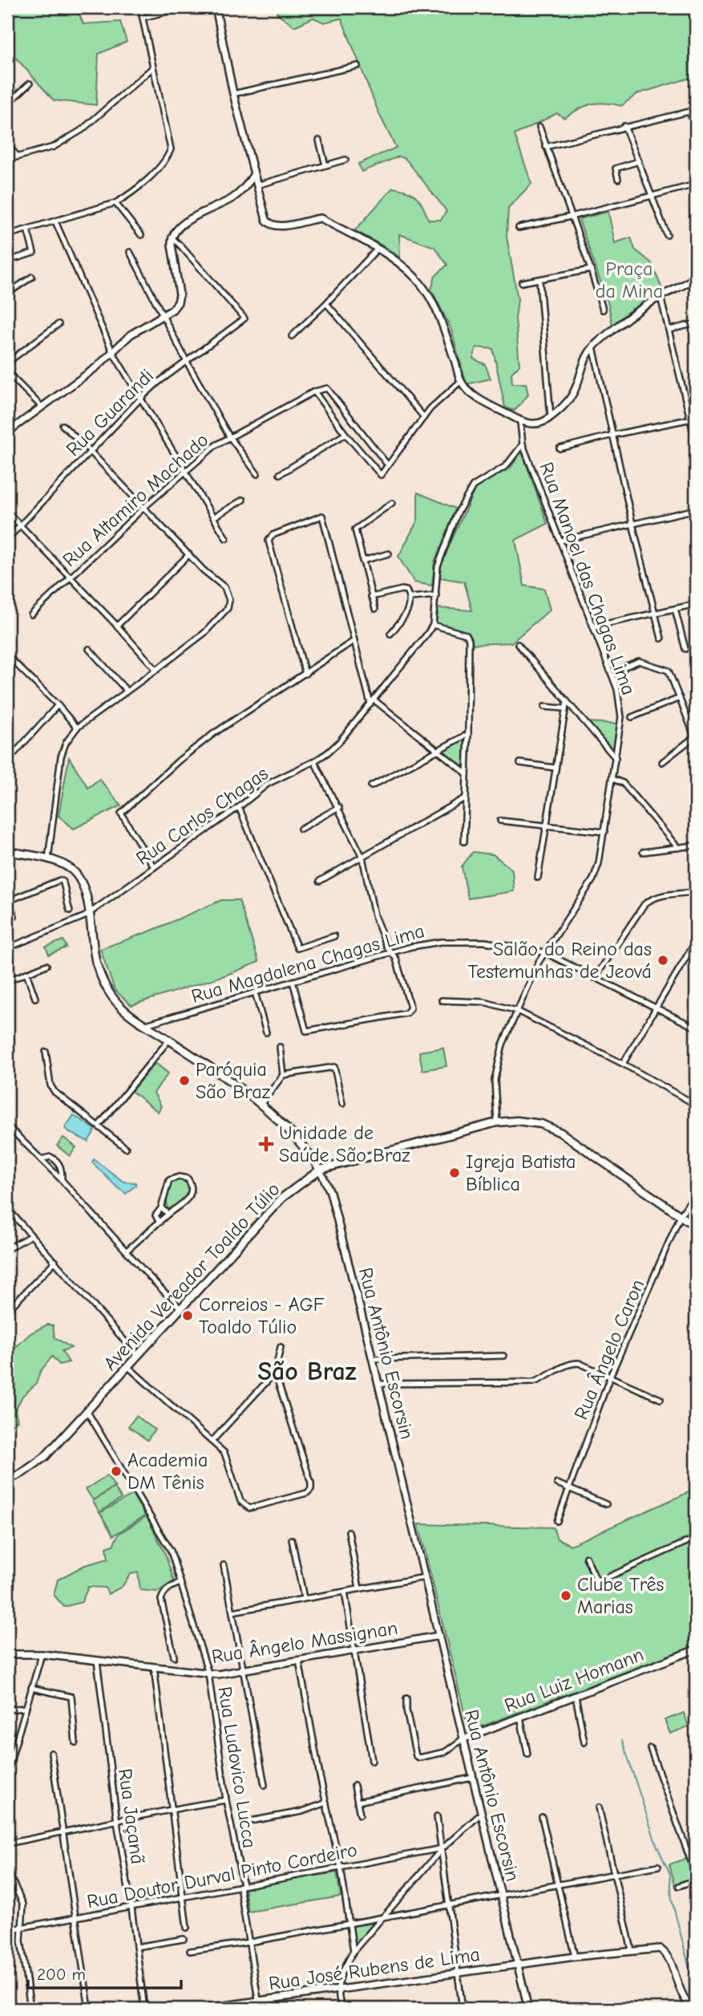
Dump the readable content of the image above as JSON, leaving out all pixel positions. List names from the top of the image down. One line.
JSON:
{"streets":{"main road":["Avenida Vereador Toaldo Túlio","Rua Antônio Escorsin"],"street":["Rua Guarandi","Rua Altamiro Machado","Rua Manoel das Chagas Lima","Rua Carlos Chagas","Rua Magdalena Chagas Lima","Rua Ângelo Caron","Rua Ângelo Massignan","Rua Luiz Homann","Rua Ludovico Lucca","Rua Jaçanã","Rua Doutor Durval Pinto Cordeiro","Rua José Rubens de Lima"]},"crossings":[["Rua Manoel das Chagas Lima","Rua Magdalena Chagas Lima"],["Rua Manoel das Chagas Lima","Avenida Vereador Toaldo Túlio"],["Rua Carlos Chagas","Rua Antônio Escorsin"],["Rua Magdalena Chagas Lima","Rua Antônio Escorsin"],["Avenida Vereador Toaldo Túlio","Rua Ângelo Caron"],["Avenida Vereador Toaldo Túlio","Rua Antônio Escorsin"],["Avenida Vereador Toaldo Túlio","Rua Ludovico Lucca"],["Rua Antônio Escorsin","Rua Ângelo Massignan"],["Rua Antônio Escorsin","Rua Luiz Homann"],["Rua Antônio Escorsin","Rua José Rubens de Lima"],["Rua Ângelo Massignan","Rua Ludovico Lucca"],["Rua Ângelo Massignan","Rua Jaçanã"],["Rua Ludovico Lucca","Rua Doutor Durval Pinto Cordeiro"],["Rua Ludovico Lucca","Rua José Rubens de Lima"],["Rua Jaçanã","Rua Doutor Durval Pinto Cordeiro"]],"districts":["São Braz"],"parks":["Praça da Mina"],"places":{"other":["Salão do Reino das Testemunhas de Jeová","Paróquia São Braz","Igreja Batista Bíblica","Correios - AGF Toaldo Túlio","Academia DM Tênis","Clube Três Marias"],"health":["Unidade de Saúde São Braz"]},"scale_bar":"200 m"}
